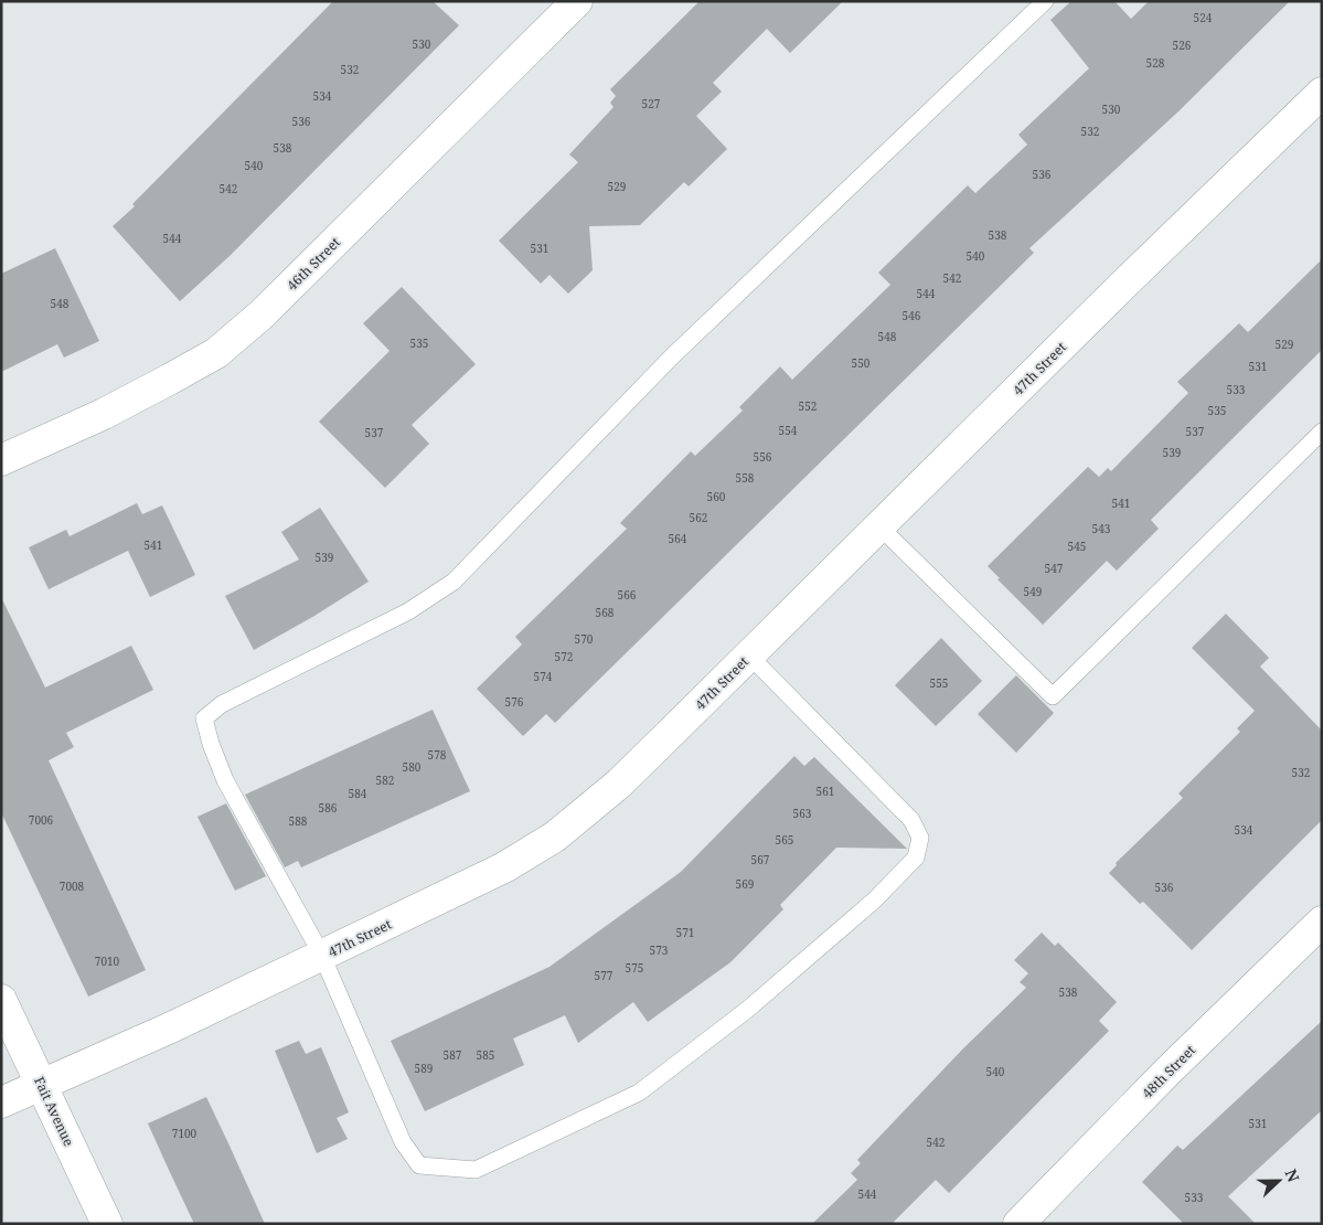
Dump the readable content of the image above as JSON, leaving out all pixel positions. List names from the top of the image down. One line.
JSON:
{"streets":{"street":["46th Street","47th Street","48th Street","Fait Avenue"]},"crossings":[["47th Street","Fait Avenue"]],"house_numbers":["524","530","526","528","532","534","527","530","536","532","538","540","536","529","542","538","544","531","540","542","544","548","546","548","535","529","550","531","533","552","535","554","537","537","539","556","558","560","541","562","543","564","541","545","539","547","549","566","568","570","572","574","555","576","578","580","532","582","561","584","586","563","7006","588","534","565","567","569","7008","536","571","573","7010","575","577","538","587","585","589","540","531","7100","542","544","533"],"north":"right"}
